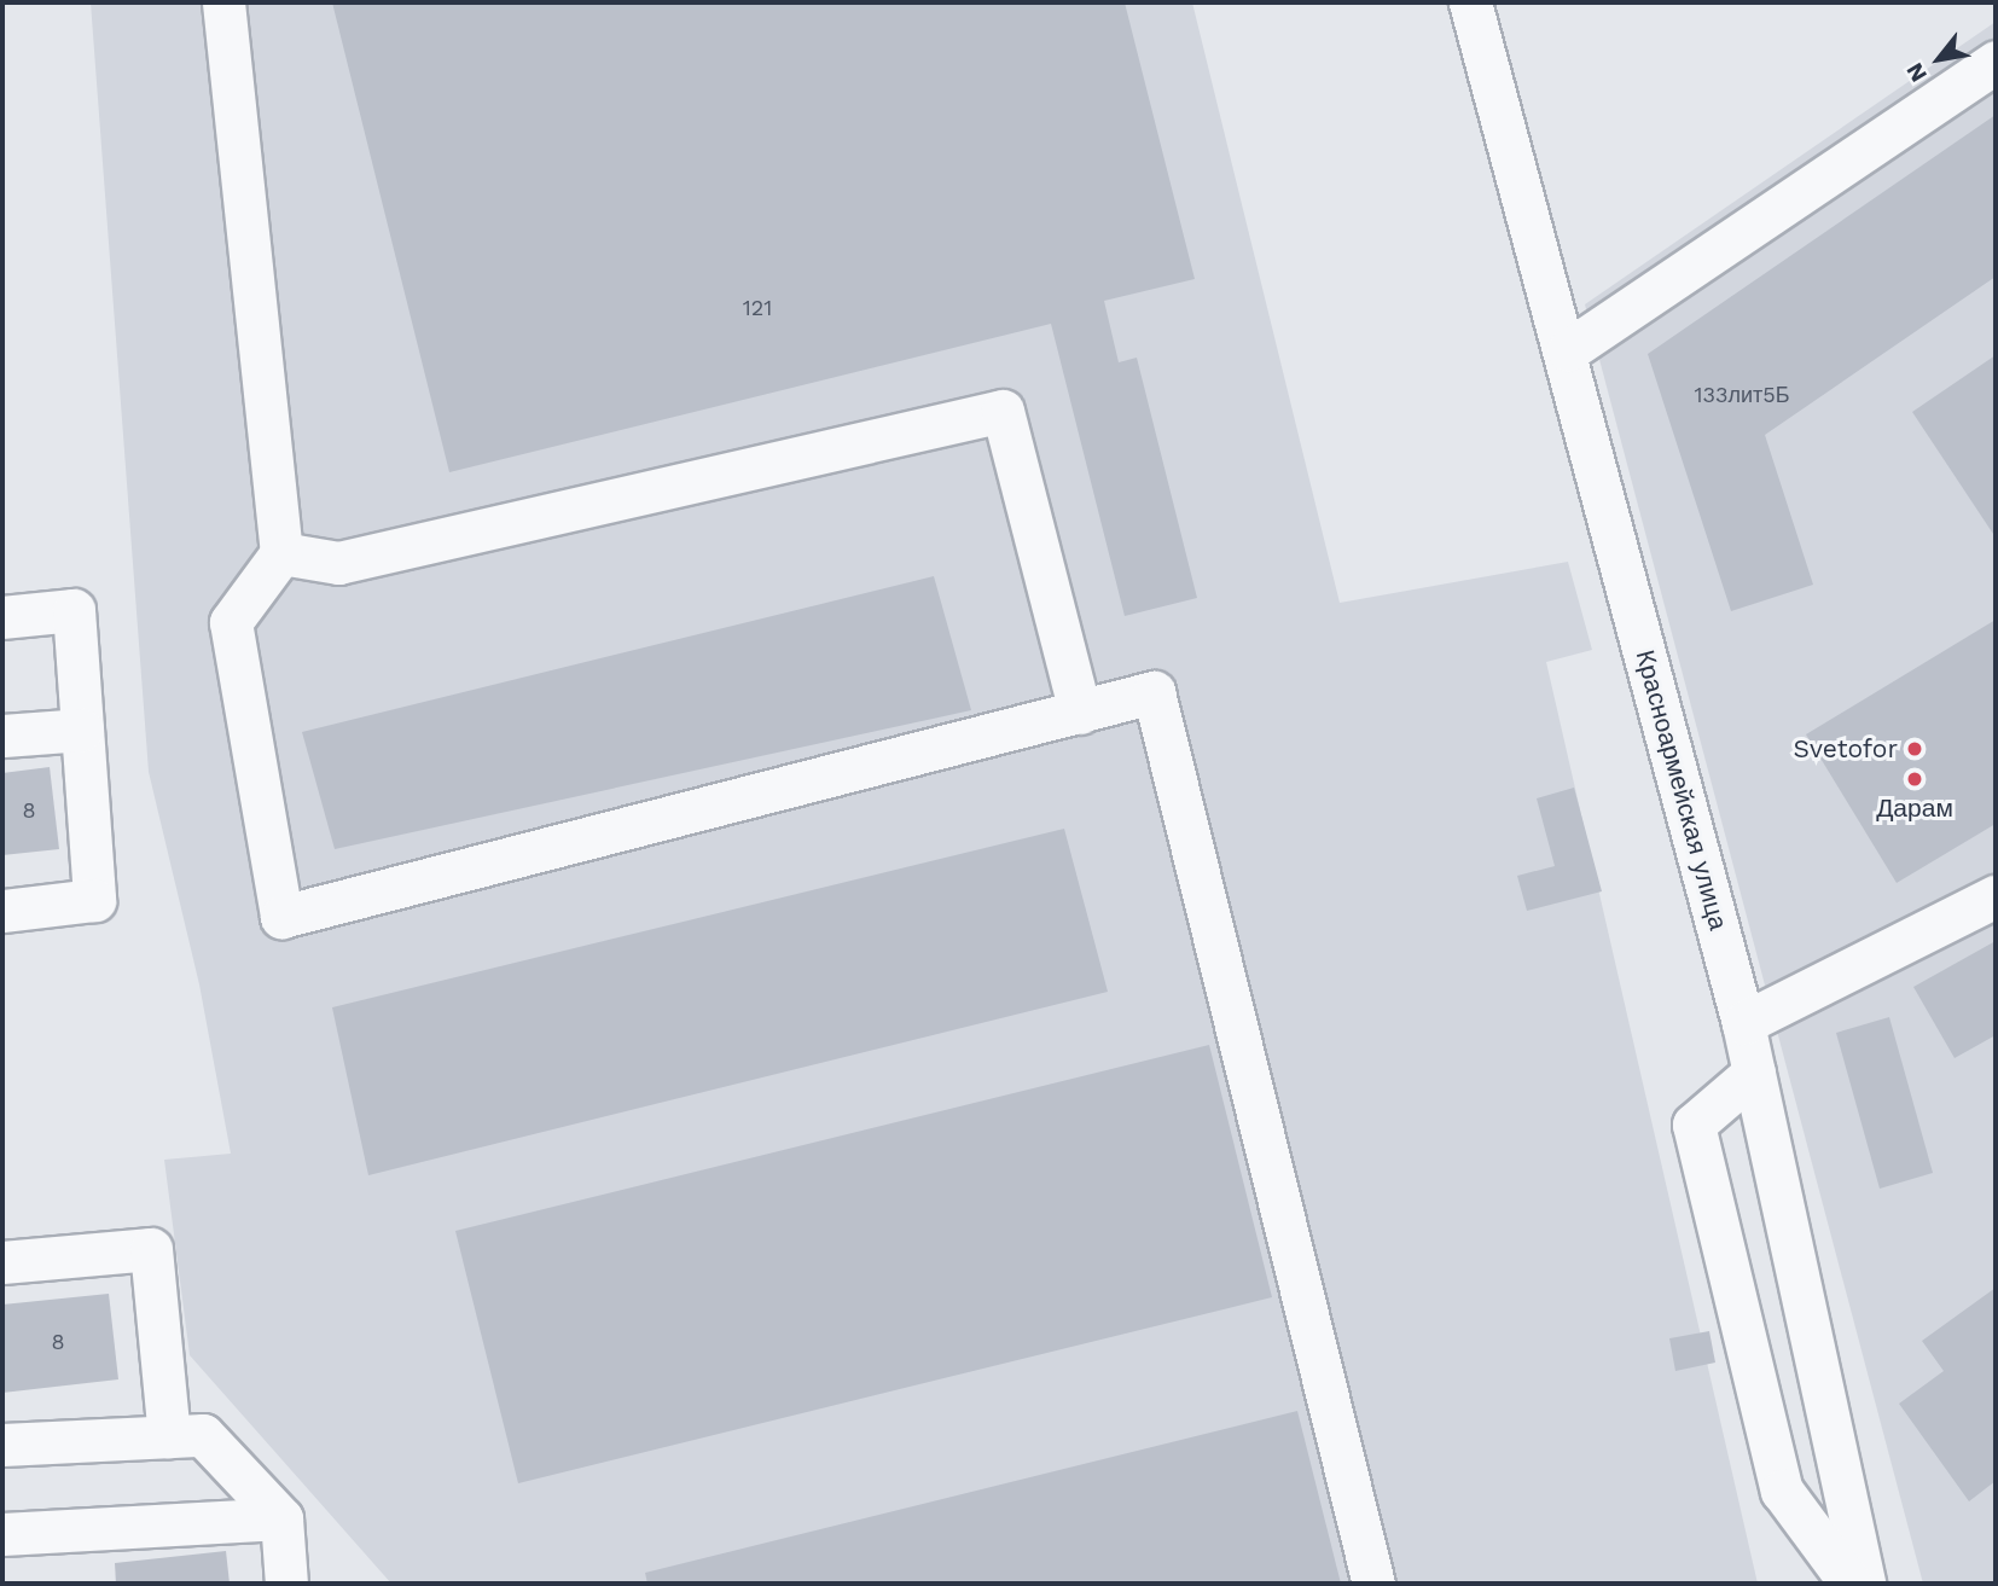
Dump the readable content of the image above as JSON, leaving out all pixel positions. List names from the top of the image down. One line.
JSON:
{"streets":{"street":["Красноармейская улица"]},"places":["Svetofor","Дарам"],"house_numbers":["121","133лит5Б","8","8"],"north":"bottom left"}
